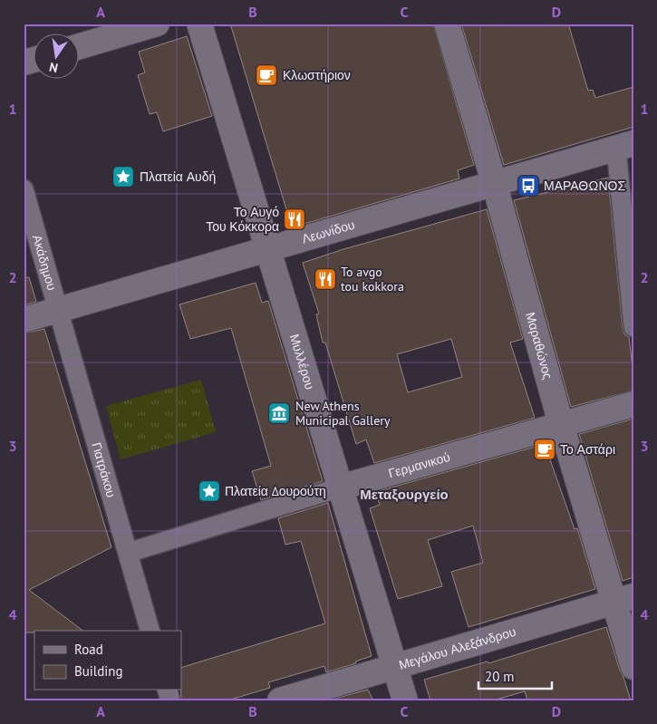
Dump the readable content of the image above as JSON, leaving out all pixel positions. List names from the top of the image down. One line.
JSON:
{"streets":{"street":["Λεωνίδου","Ακάδημου","Μαραθώνος","Μυλλέρου","Γερμανικού","Γιατράκου","Μεγάλου Αλεξάνδρου"]},"crossings":[["Λεωνίδου","Ακάδημου"],["Λεωνίδου","Μαραθώνος"],["Λεωνίδου","Μυλλέρου"],["Λεωνίδου","Γιατράκου"],["Ακάδημου","Γιατράκου"],["Μαραθώνος","Γερμανικού"],["Μαραθώνος","Μεγάλου Αλεξάνδρου"],["Μυλλέρου","Γερμανικού"],["Μυλλέρου","Μεγάλου Αλεξάνδρου"],["Γερμανικού","Γιατράκου"]],"districts":["Μεταξουργείο"],"places":{"cafe":["Κλωστήριον","Το Αστάρι"],"place":["Πλατεία Αυδή","Πλατεία Δουρούτη"],"bus stop":["ΜΑΡΑΘΩΝΟΣ"],"restaurant":["Το Αυγό Του Κόκκορα","To avgo tou kokkora"],"museum":["New Athens Municipal Gallery"]},"legend":["Road","Building"],"scale_bar":"20 m","north":"bottom","grid":{"columns":["A","B","C","D"],"rows":["1","2","3","4"]}}
